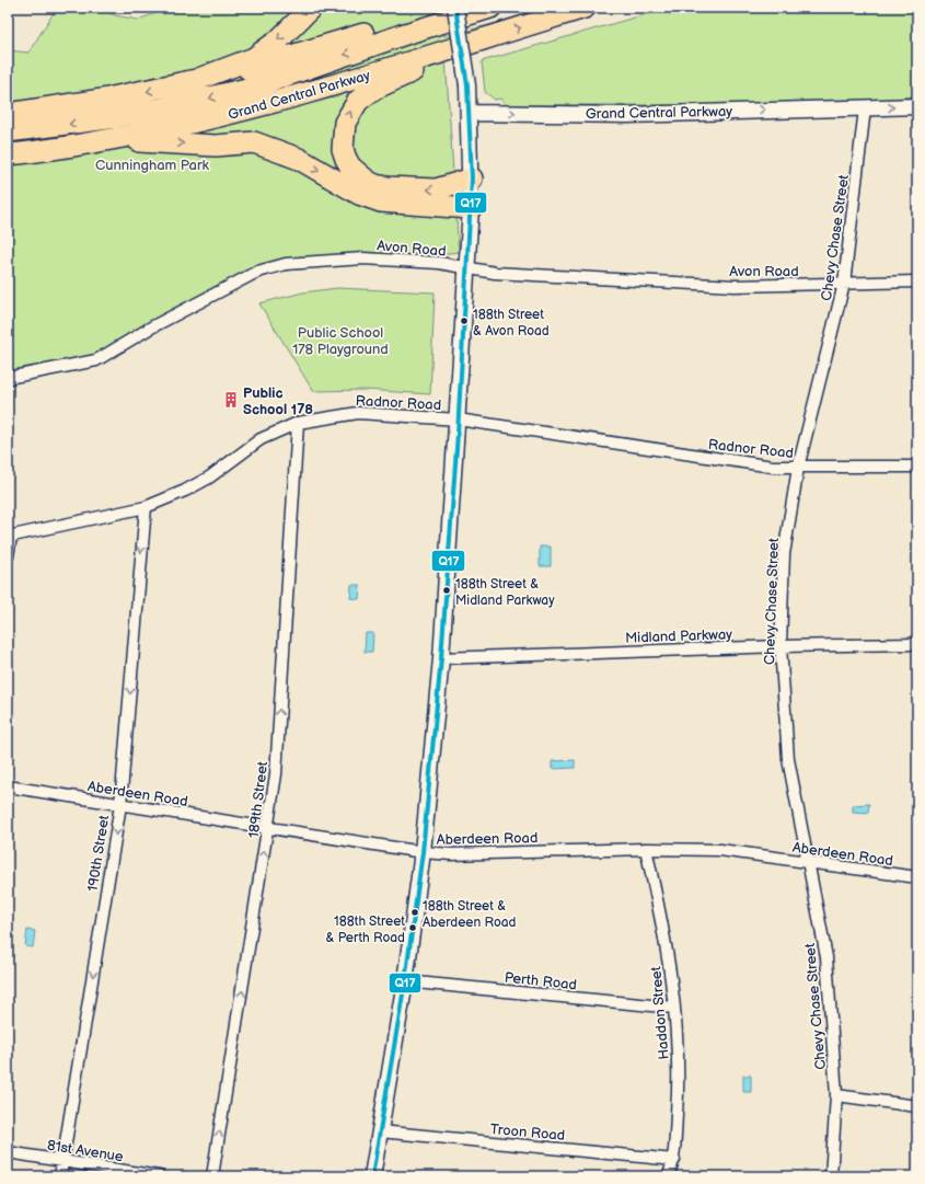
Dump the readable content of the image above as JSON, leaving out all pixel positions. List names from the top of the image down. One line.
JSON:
{"streets":{"highway":["Grand Central Parkway"],"street":["Chevy Chase Street","Avon Road","Radnor Road","Midland Parkway","Aberdeen Road","189th Street","190th Street","Perth Road","Haddon Street","Troon Road","81st Avenue"]},"crossings":[["Grand Central Parkway","Chevy Chase Street"],["Chevy Chase Street","Avon Road"],["Chevy Chase Street","Radnor Road"],["Chevy Chase Street","Midland Parkway"],["Chevy Chase Street","Aberdeen Road"],["Radnor Road","189th Street"],["Radnor Road","190th Street"],["Aberdeen Road","189th Street"],["Aberdeen Road","190th Street"],["Aberdeen Road","Haddon Street"],["190th Street","81st Avenue"],["Perth Road","Haddon Street"],["Haddon Street","Troon Road"]],"one_way":["189th Street","190th Street"],"parks":["Cunningham Park","Public School 178 Playground"],"places":{"other":["188th Street & Avon Road","188th Street & Midland Parkway","188th Street & Aberdeen Road","188th Street & Perth Road"],"building":["Public School 178"]},"lines":["transit line Q17"]}
